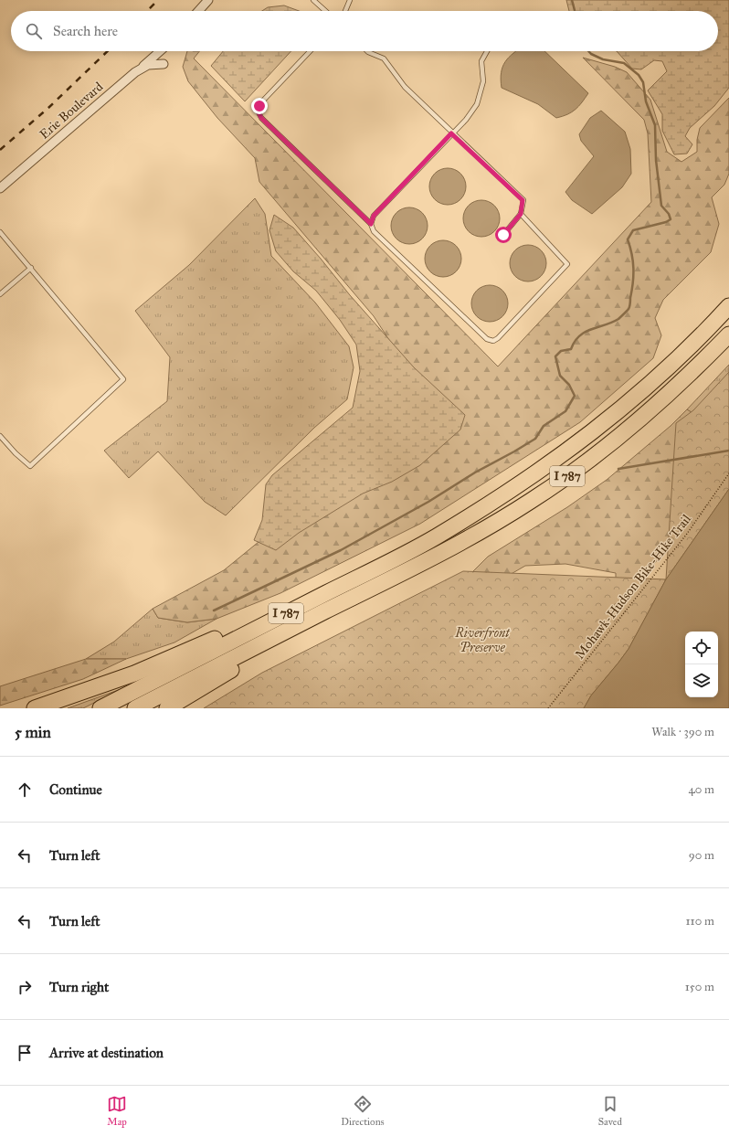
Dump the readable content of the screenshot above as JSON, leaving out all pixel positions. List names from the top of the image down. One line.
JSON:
{"streets":{"highway":["I 787"],"street":["Erie Boulevard"],"path":["Mohawk-Hudson Bike-Hike Trail"]},"parks":["Riverfront Preserve"],"page":{"search":"Search here","heading":["5 min","Walk · 390 m"],"list":[["Continue","40 m"],["Turn left","90 m"],["Turn left","110 m"],["Turn right","150 m"],"Arrive at destination"],"nav":["Map","Directions","Saved"]}}
